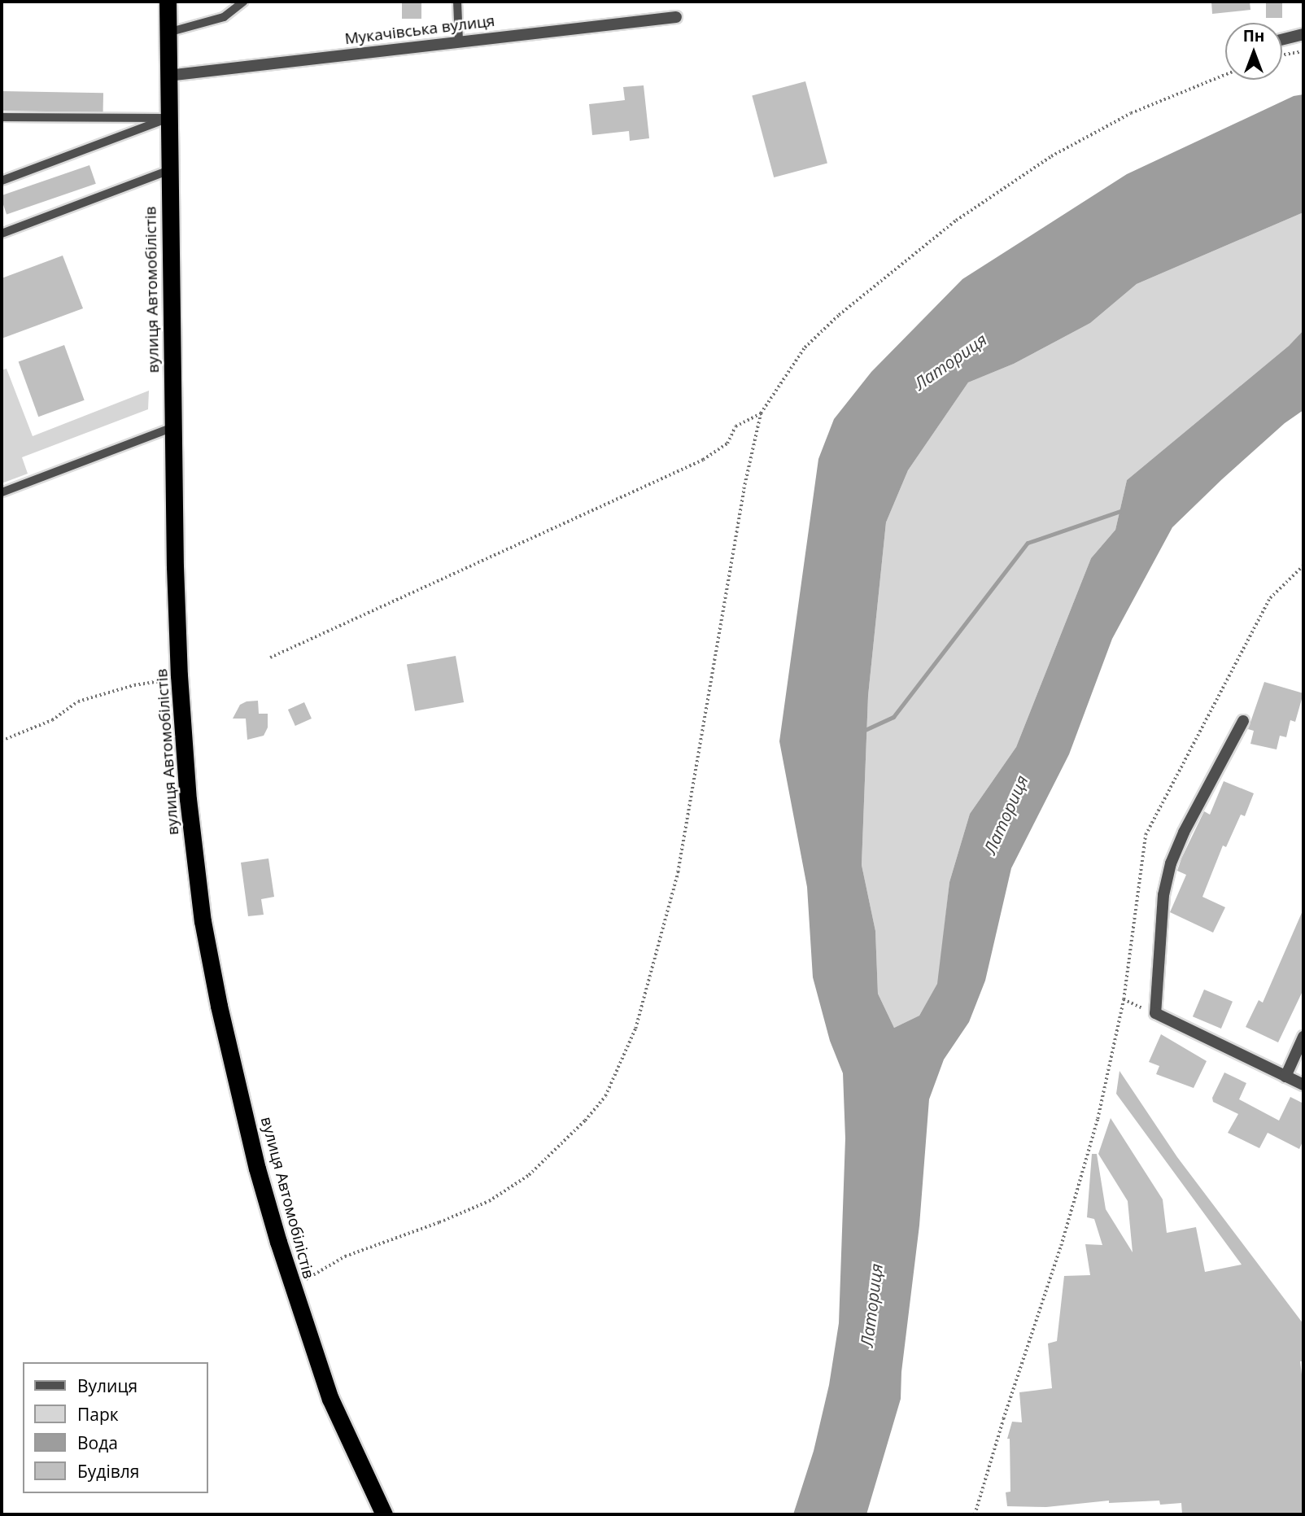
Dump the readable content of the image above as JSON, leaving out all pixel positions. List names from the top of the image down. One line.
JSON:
{"streets":{"highway":["вулиця Автомобілістів"],"street":["Мукачівська вулиця"]},"crossings":[["Мукачівська вулиця","вулиця Автомобілістів"]],"water":["Латориця"],"legend":["Вулиця","Парк","Вода","Будівля"],"north":"top"}
